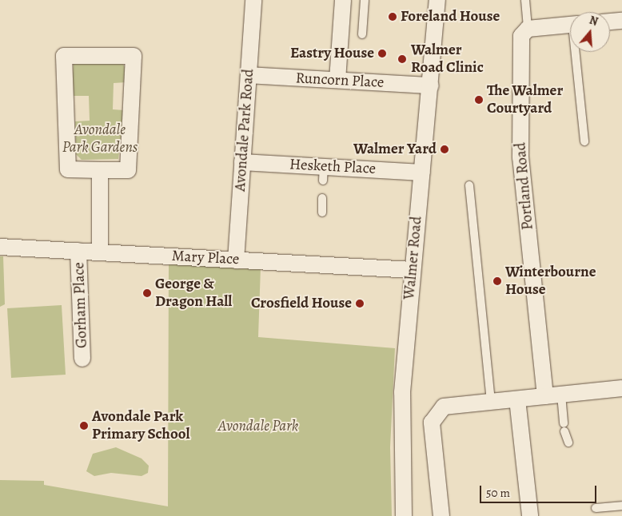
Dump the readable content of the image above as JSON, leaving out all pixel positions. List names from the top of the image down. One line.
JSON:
{"streets":{"street":["Runcorn Place","Avondale Park Road","Hesketh Place","Portland Road","Mary Place","Walmer Road","Gorham Place"]},"crossings":[["Runcorn Place","Avondale Park Road"],["Runcorn Place","Walmer Road"],["Avondale Park Road","Hesketh Place"],["Avondale Park Road","Mary Place"],["Hesketh Place","Walmer Road"],["Mary Place","Walmer Road"],["Mary Place","Gorham Place"]],"parks":["Avondale Park Gardens","Avondale Park"],"places":["Foreland House","Eastry House","Walmer Road Clinic","The Walmer Courtyard","Walmer Yard","Winterbourne House","George & Dragon Hall","Crosfield House","Avondale Park Primary School"],"scale_bar":"50 m","north":"top"}
